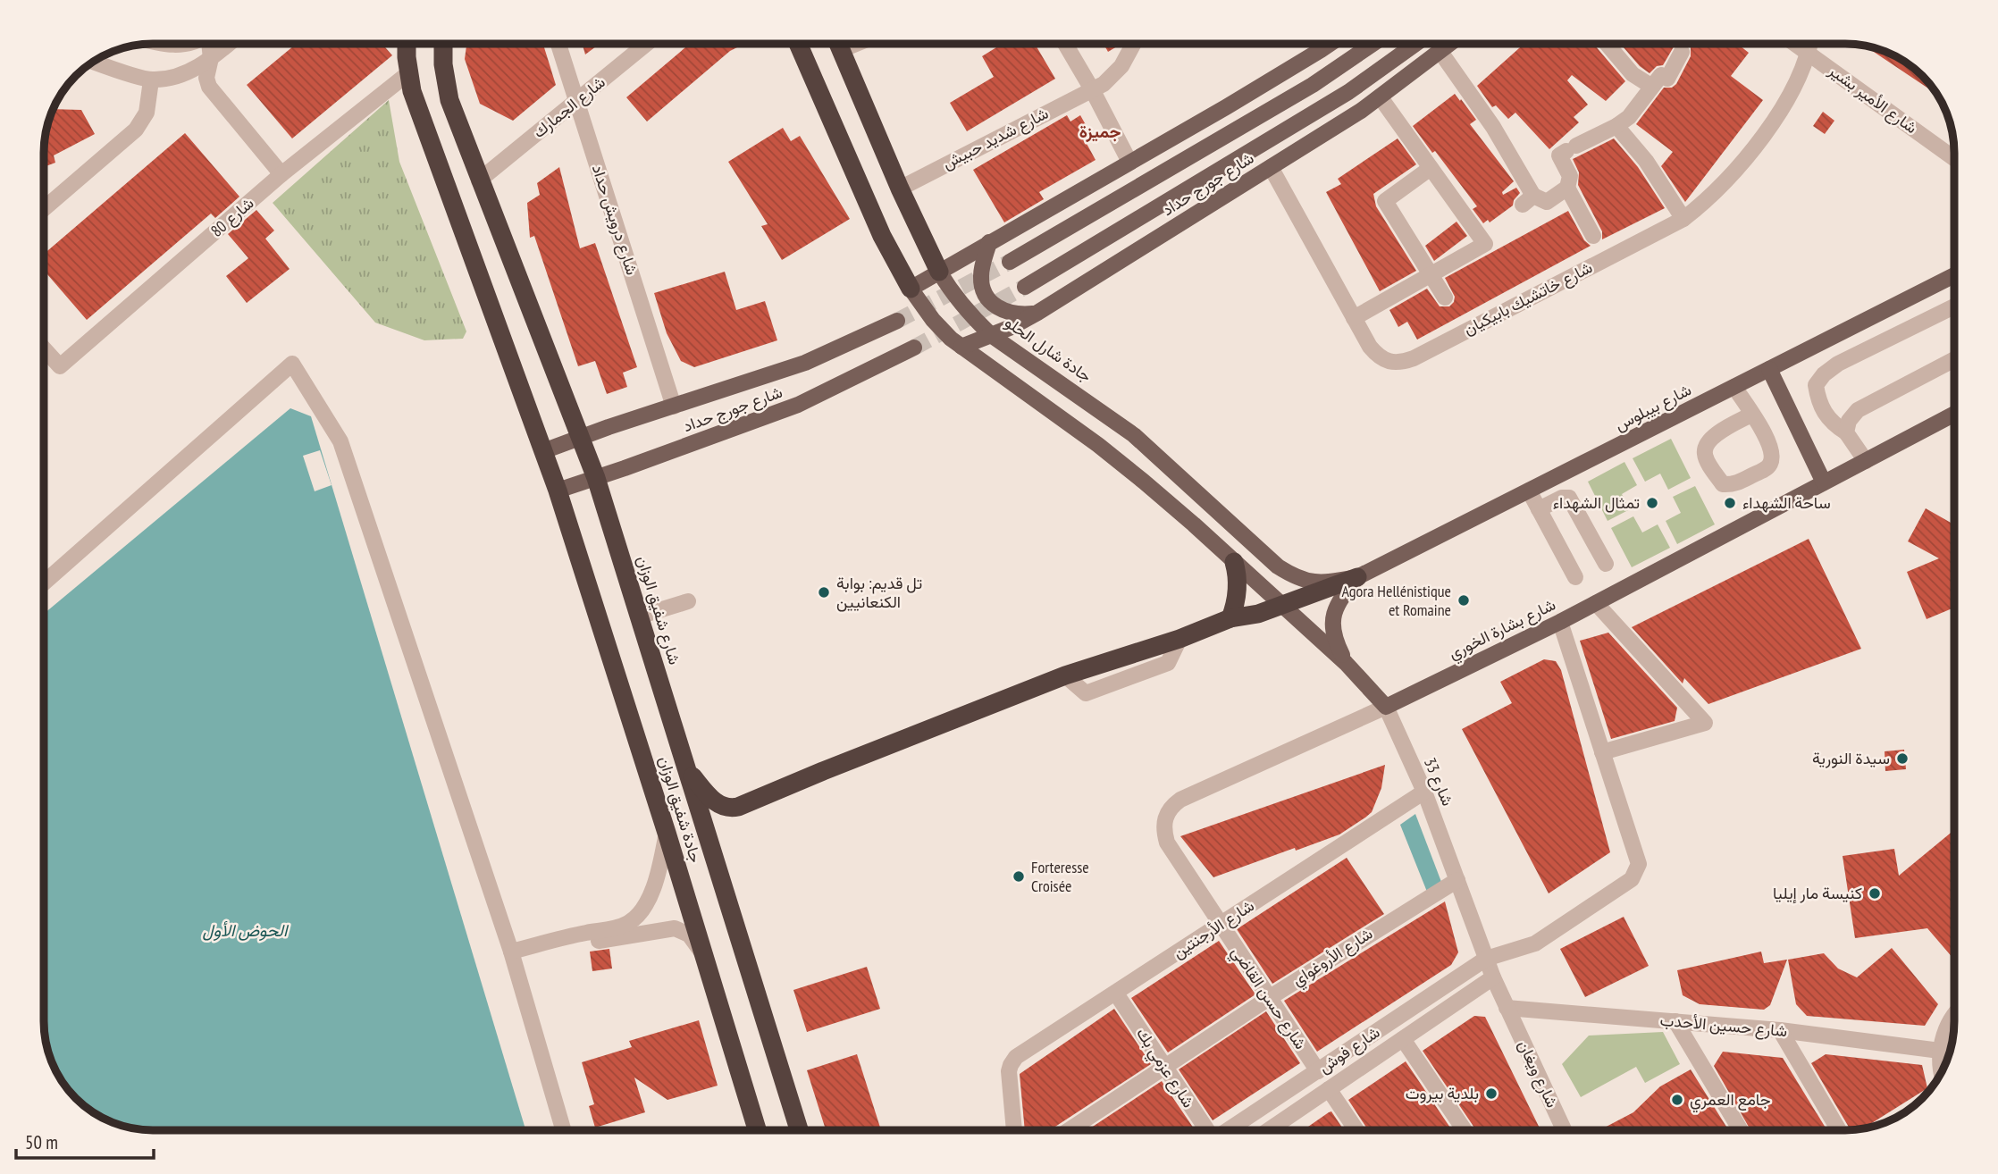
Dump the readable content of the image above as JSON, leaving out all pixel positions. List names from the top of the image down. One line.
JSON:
{"streets":{"highway":["جادة شارل الحلو","شارع شفيق الوزان","جادة شفيق الوزان"],"main road":["شارع جورج حداد","شارع بيبلوس","شارع بشارة الخوري","شارع 33"],"street":["شارع الأمير بشير","شارع الجمارك","شارع شديد حبيش","شارع 80","شارع درويش حداد","شارع خاتشيك بابيكيان","شارع الأرجنتين","شارع الأروغواي","شارع حسن القاضي","شارع حسين الأحدب","شارع فوش","شارع عزمي بك","شارع ويغان"]},"crossings":[["شارع الأمير بشير","شارع خاتشيك بابيكيان"],["شارع الجمارك","شارع درويش حداد"],["شارع الجمارك","شارع شفيق الوزان"],["شارع شديد حبيش","جادة شارل الحلو"],["شارع جورج حداد","شارع درويش حداد"],["شارع جورج حداد","شارع خاتشيك بابيكيان"],["شارع جورج حداد","جادة شارل الحلو"],["شارع جورج حداد","شارع شفيق الوزان"],["شارع جورج حداد","جادة شفيق الوزان"],["جادة شارل الحلو","شارع بيبلوس"],["شارع بشارة الخوري","شارع 33"],["شارع بشارة الخوري","شارع الأرجنتين"],["شارع بشارة الخوري","شارع حسن القاضي"],["شارع بشارة الخوري","شارع فوش"],["شارع 33","شارع الأرجنتين"],["شارع 33","شارع الأروغواي"],["شارع 33","شارع حسين الأحدب"],["شارع 33","شارع فوش"],["شارع 33","شارع ويغان"],["شارع الأرجنتين","شارع حسن القاضي"],["شارع الأرجنتين","شارع عزمي بك"],["شارع الأروغواي","شارع حسن القاضي"],["شارع الأروغواي","شارع عزمي بك"],["شارع حسن القاضي","شارع فوش"],["شارع حسين الأحدب","شارع ويغان"]],"districts":["جميزة"],"water":["الحوض الأول"],"places":["تمثال الشهداء","ساحة الشهداء","تل قديم: بوابة الكنعانيين","Agora Hellénistique et Romaine","سيدة النورية","Forteresse Croisée","كنيسة مار إيليا","بلدية بيروت","جامع العمري"],"scale_bar":"50 m"}
